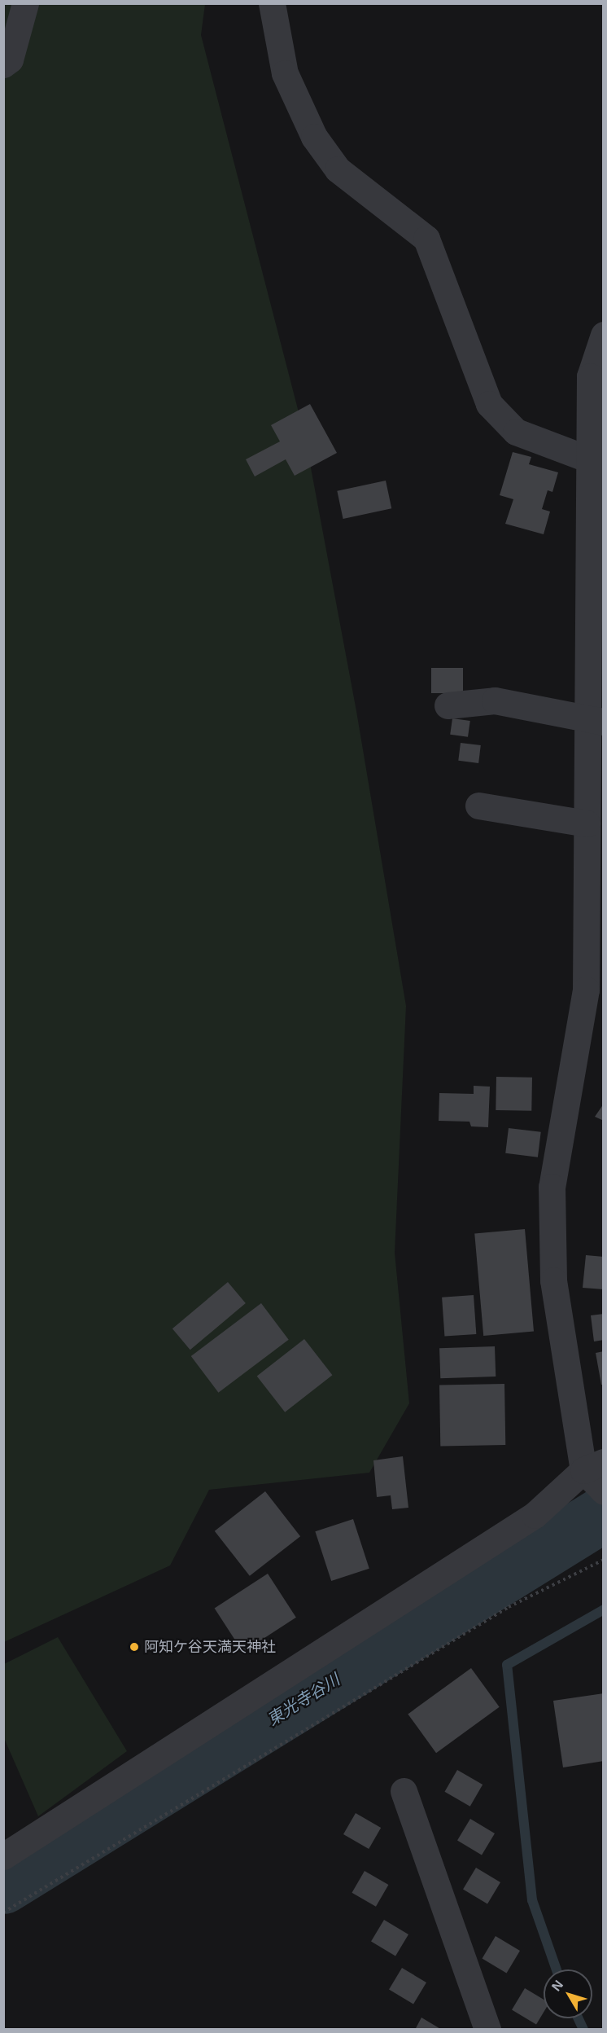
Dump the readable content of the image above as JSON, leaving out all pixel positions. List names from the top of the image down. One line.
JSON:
{"water":["東光寺谷川"],"places":["阿知ケ谷天満天神社"],"north":"top left"}
